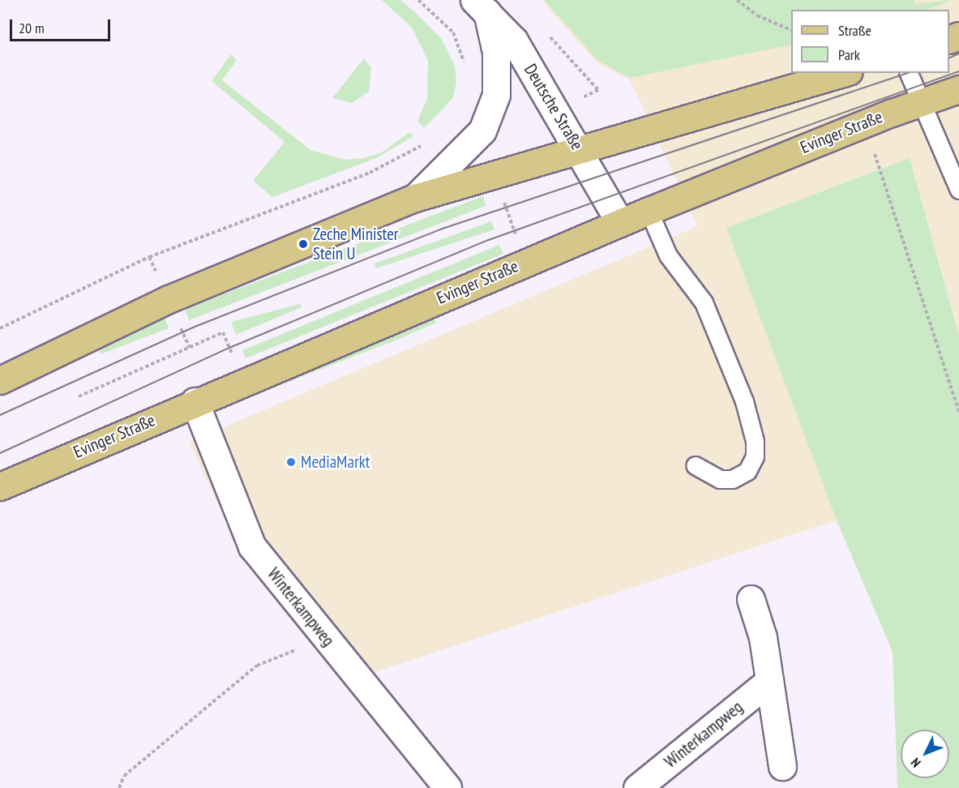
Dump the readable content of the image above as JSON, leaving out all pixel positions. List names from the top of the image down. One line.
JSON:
{"streets":{"main road":["Evinger Straße"],"street":["Deutsche Straße","Winterkampweg"]},"crossings":[["Deutsche Straße","Evinger Straße"],["Evinger Straße","Winterkampweg"]],"places":["Zeche Minister Stein U","MediaMarkt"],"legend":["Straße","Park"],"scale_bar":"20 m","north":"bottom left"}
